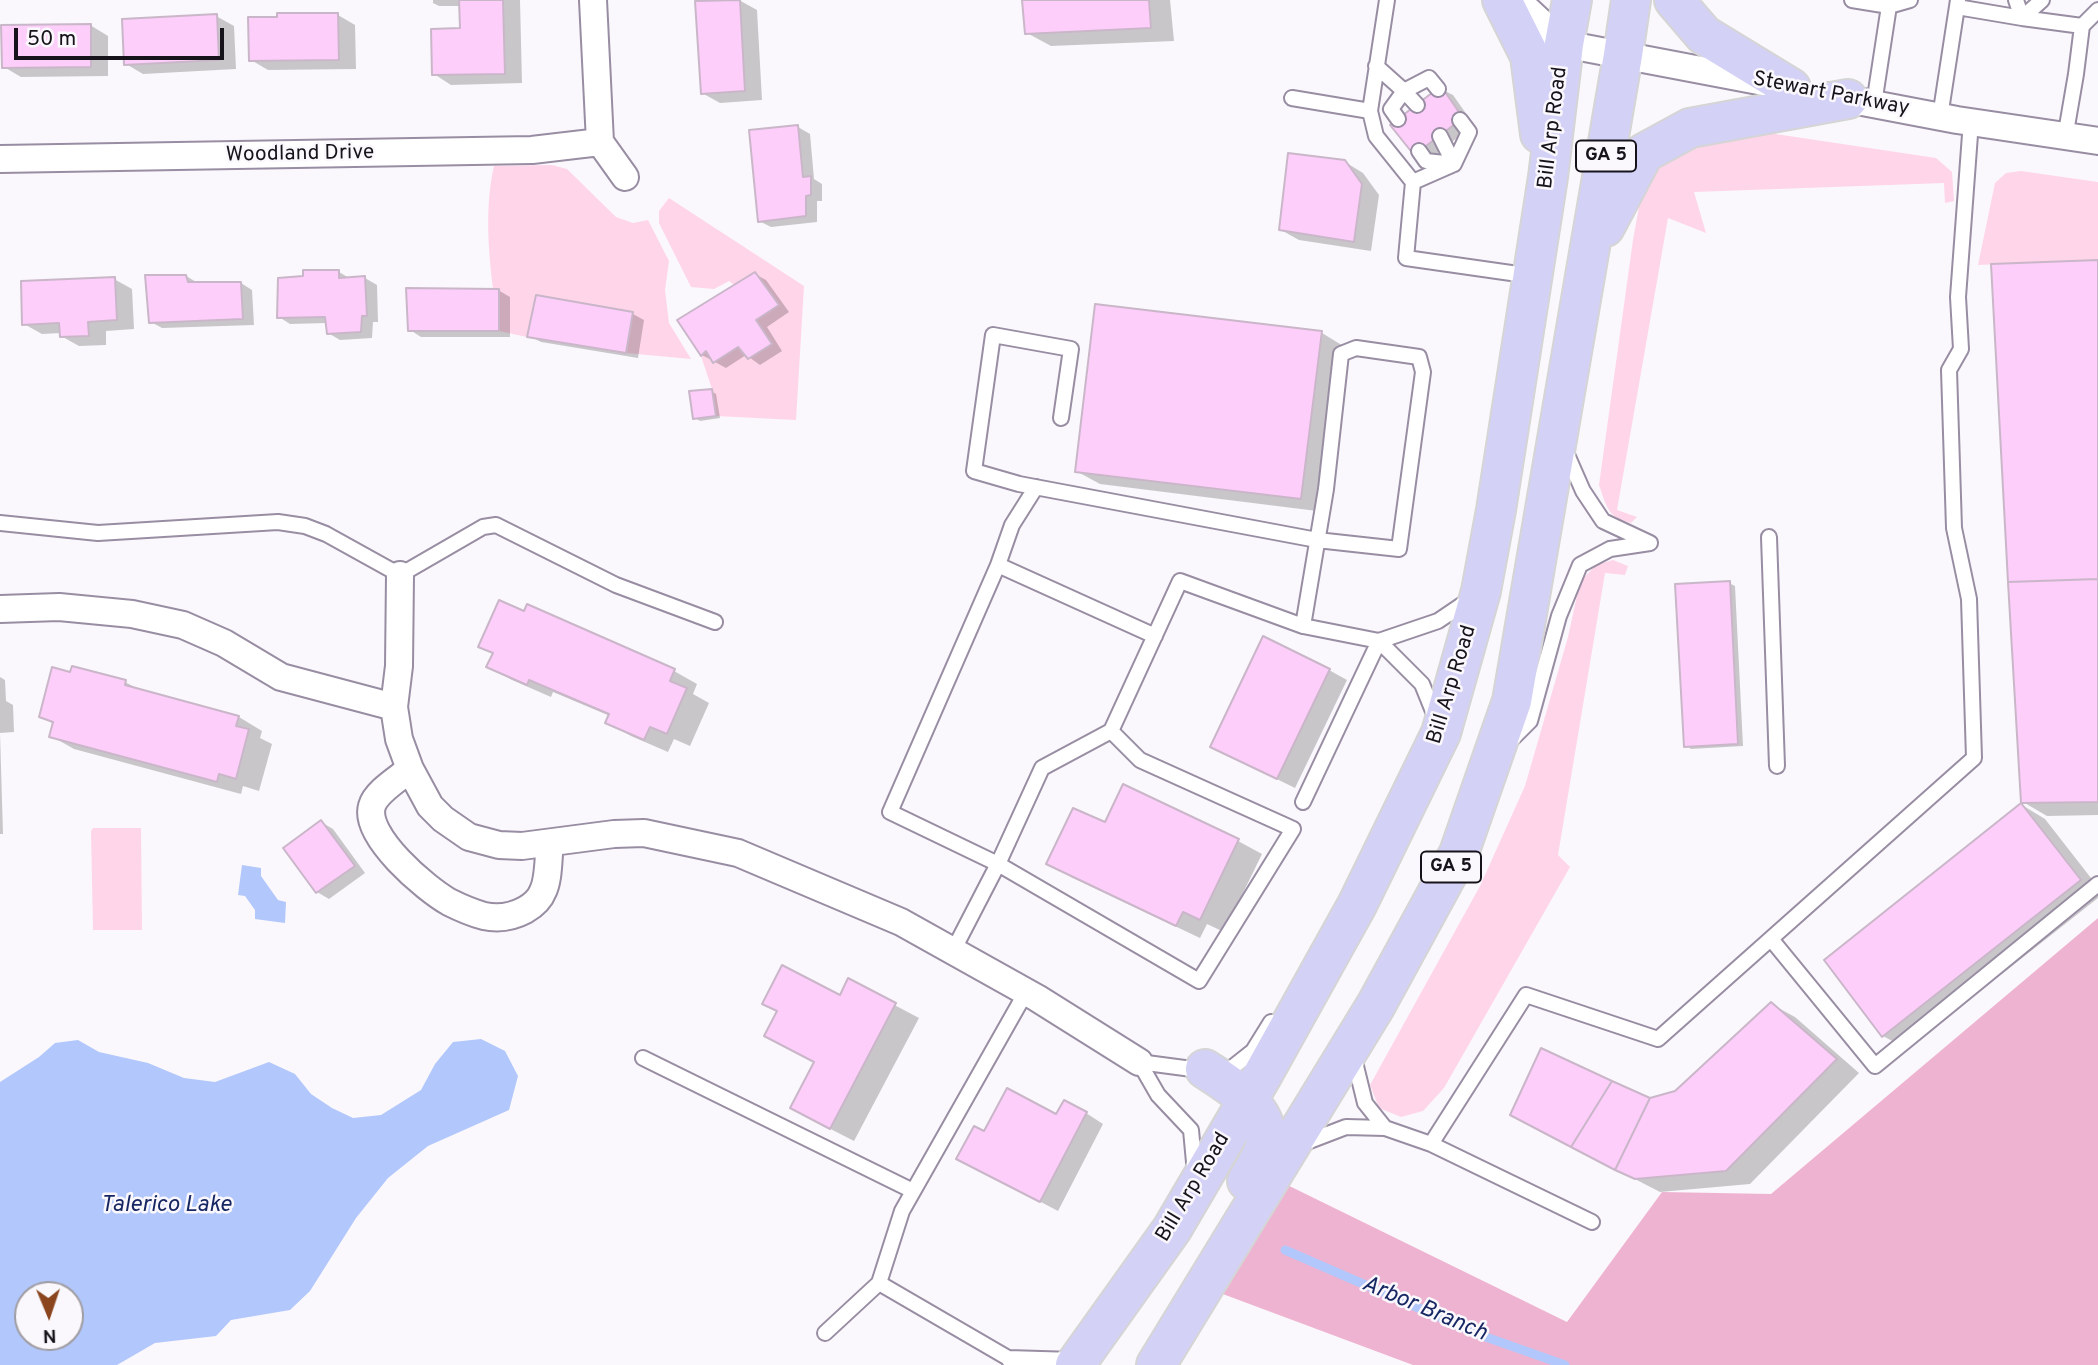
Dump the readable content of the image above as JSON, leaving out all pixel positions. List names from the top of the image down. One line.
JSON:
{"streets":{"main road":["Bill Arp Road","GA 5"],"street":["Stewart Parkway","Woodland Drive"]},"crossings":[["Stewart Parkway","Bill Arp Road"],["Stewart Parkway","GA 5"]],"water":["Talerico Lake","Arbor Branch"],"scale_bar":"50 m","north":"bottom"}
